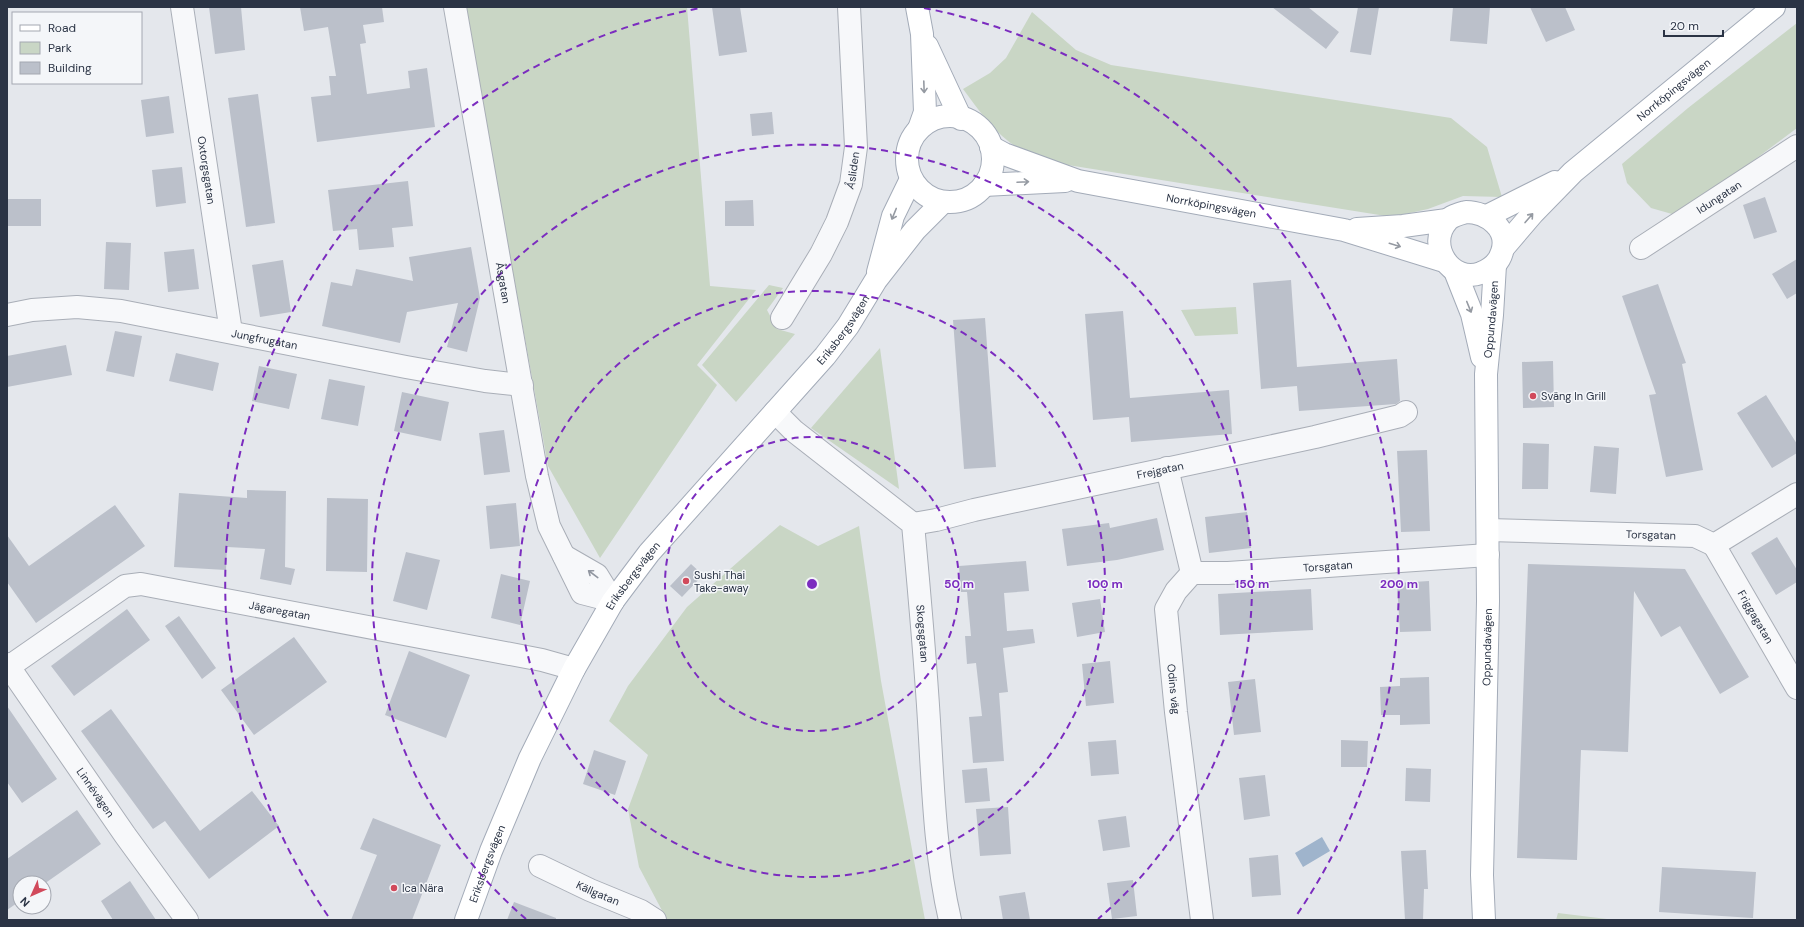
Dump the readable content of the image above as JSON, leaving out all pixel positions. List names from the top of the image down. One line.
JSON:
{"streets":{"main road":["Norrköpingsvägen","Oppundavägen","Eriksbergsvägen"],"street":["Oxtorgsgatan","Åsliden","Idungatan","Åsgatan","Jungfrugatan","Frejgatan","Torsgatan","Jägaregatan","Friggagatan","Skogsgatan","Odins väg","Linnévägen","Källgatan"]},"crossings":[["Norrköpingsvägen","Oppundavägen"],["Norrköpingsvägen","Eriksbergsvägen"],["Oxtorgsgatan","Jungfrugatan"],["Åsgatan","Eriksbergsvägen"],["Åsgatan","Jungfrugatan"],["Oppundavägen","Torsgatan"],["Eriksbergsvägen","Jägaregatan"],["Frejgatan","Skogsgatan"],["Torsgatan","Friggagatan"],["Torsgatan","Odins väg"],["Jägaregatan","Linnévägen"]],"places":["Sväng In Grill","Sushi Thai Take-away","Ica Nära"],"legend":["Road","Park","Building"],"scale_bar":"20 m","north":"bottom left","rings":["50 m","100 m","150 m","200 m"]}
